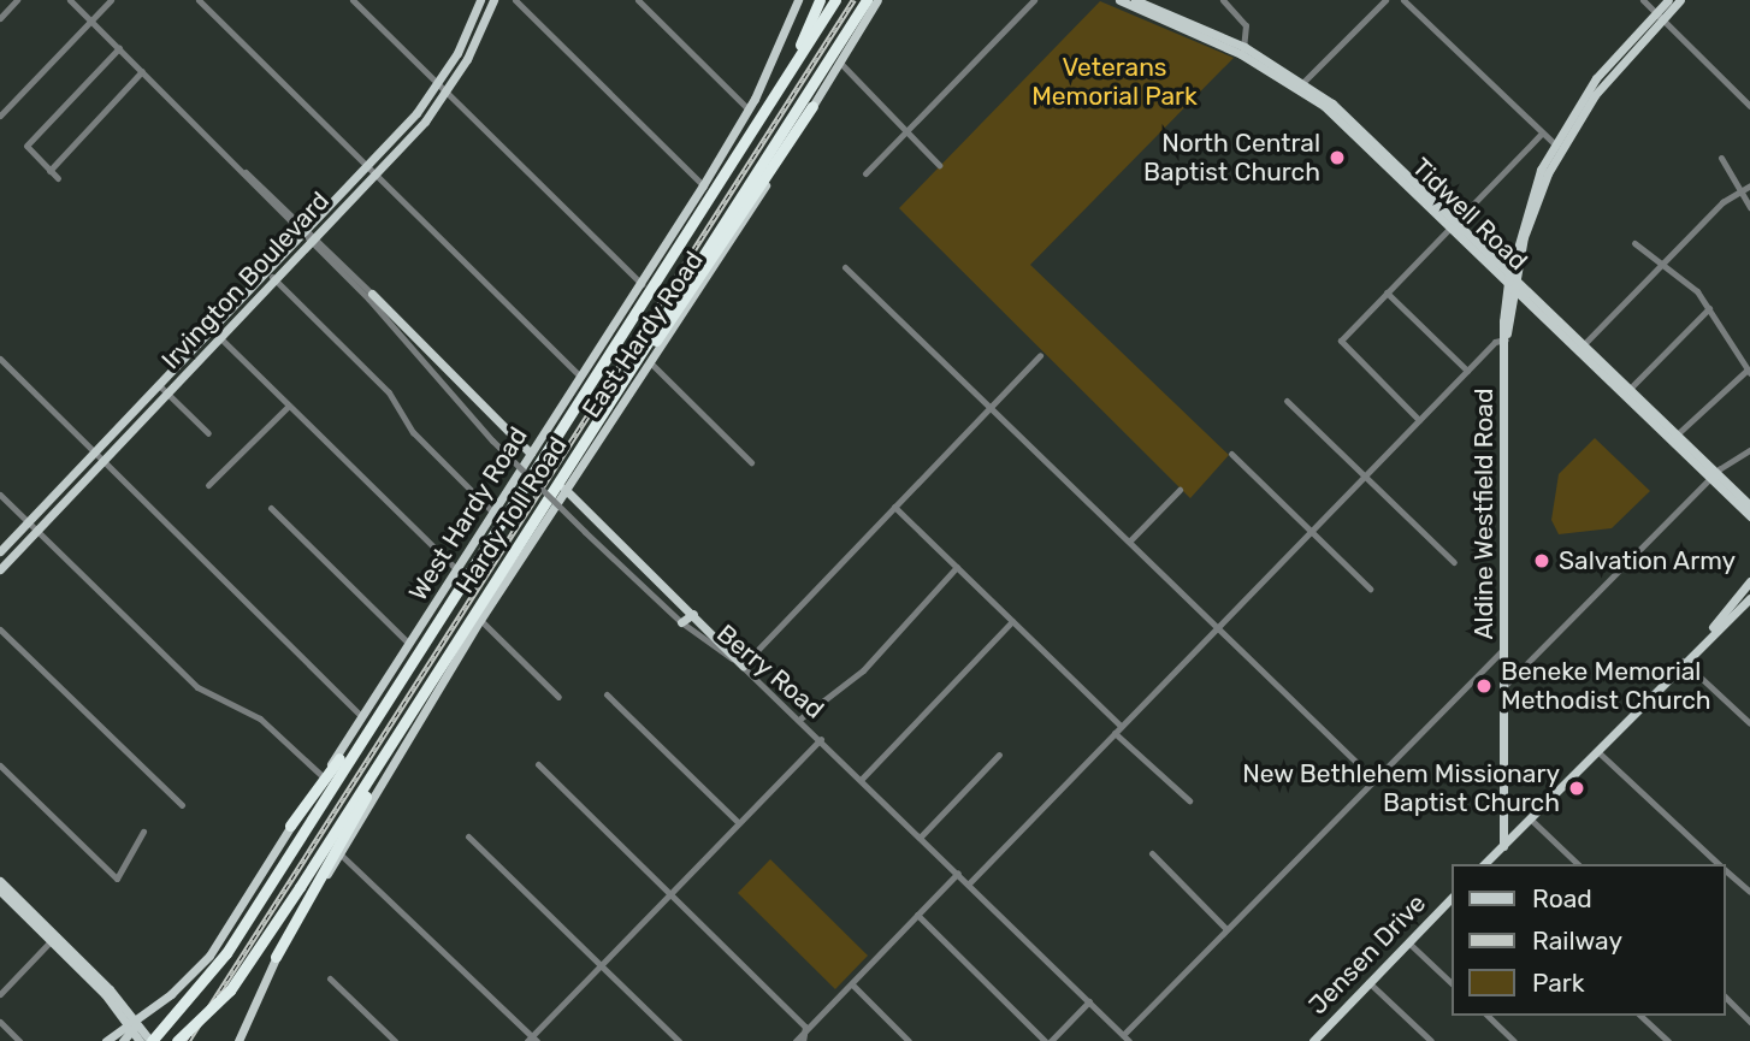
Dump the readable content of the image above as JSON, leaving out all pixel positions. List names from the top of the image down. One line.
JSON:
{"streets":{"highway":["Hardy Toll Road"],"main road":["Tidwell Road","Irvington Boulevard","East Hardy Road","West Hardy Road","Aldine Westfield Road","Jensen Drive"],"street":["Berry Road"]},"crossings":[["Tidwell Road","Aldine Westfield Road"],["Irvington Boulevard","Berry Road"],["West Hardy Road","Hardy Toll Road"]],"parks":["Veterans Memorial Park"],"places":["North Central Baptist Church","Salvation Army","Beneke Memorial Methodist Church","New Bethlehem Missionary Baptist Church"],"legend":["Road","Railway","Park"]}
